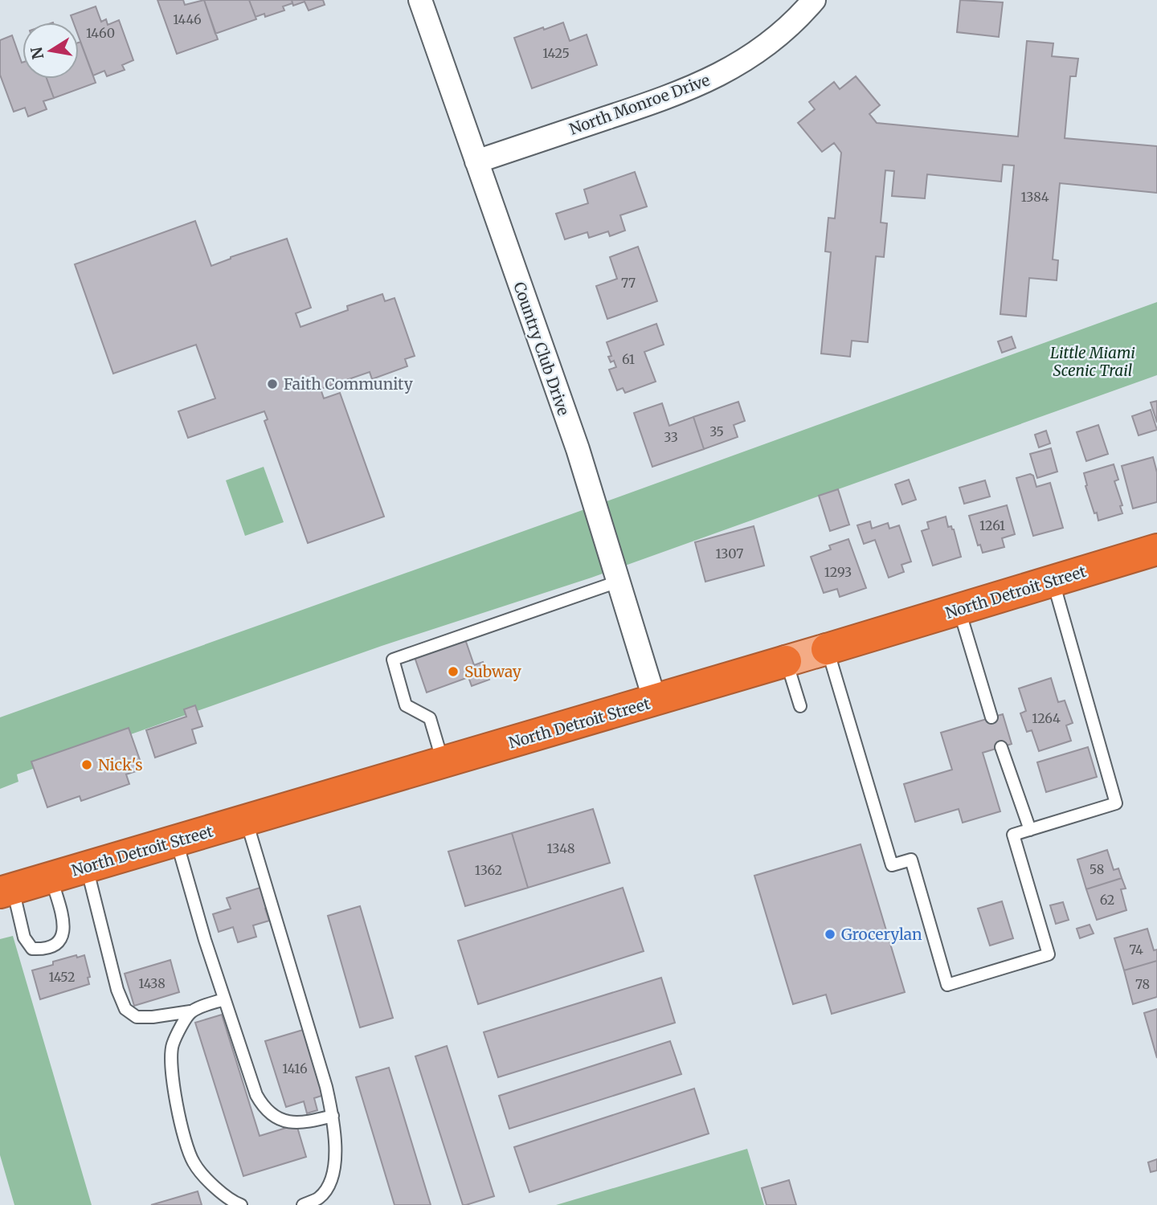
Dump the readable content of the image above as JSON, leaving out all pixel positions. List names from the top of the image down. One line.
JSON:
{"streets":{"highway":["North Detroit Street"],"street":["North Monroe Drive","Country Club Drive"]},"crossings":[["North Monroe Drive","Country Club Drive"],["Country Club Drive","North Detroit Street"]],"parks":["Little Miami Scenic Trail"],"places":["Faith Community","Subway","Nick's","Grocerylan"],"house_numbers":["1446","1460","1425","1384","77","61","35","33","1261","1307","1293","1264","1348","58","1362","62","74","1452","1438","78","1416"],"north":"left"}
